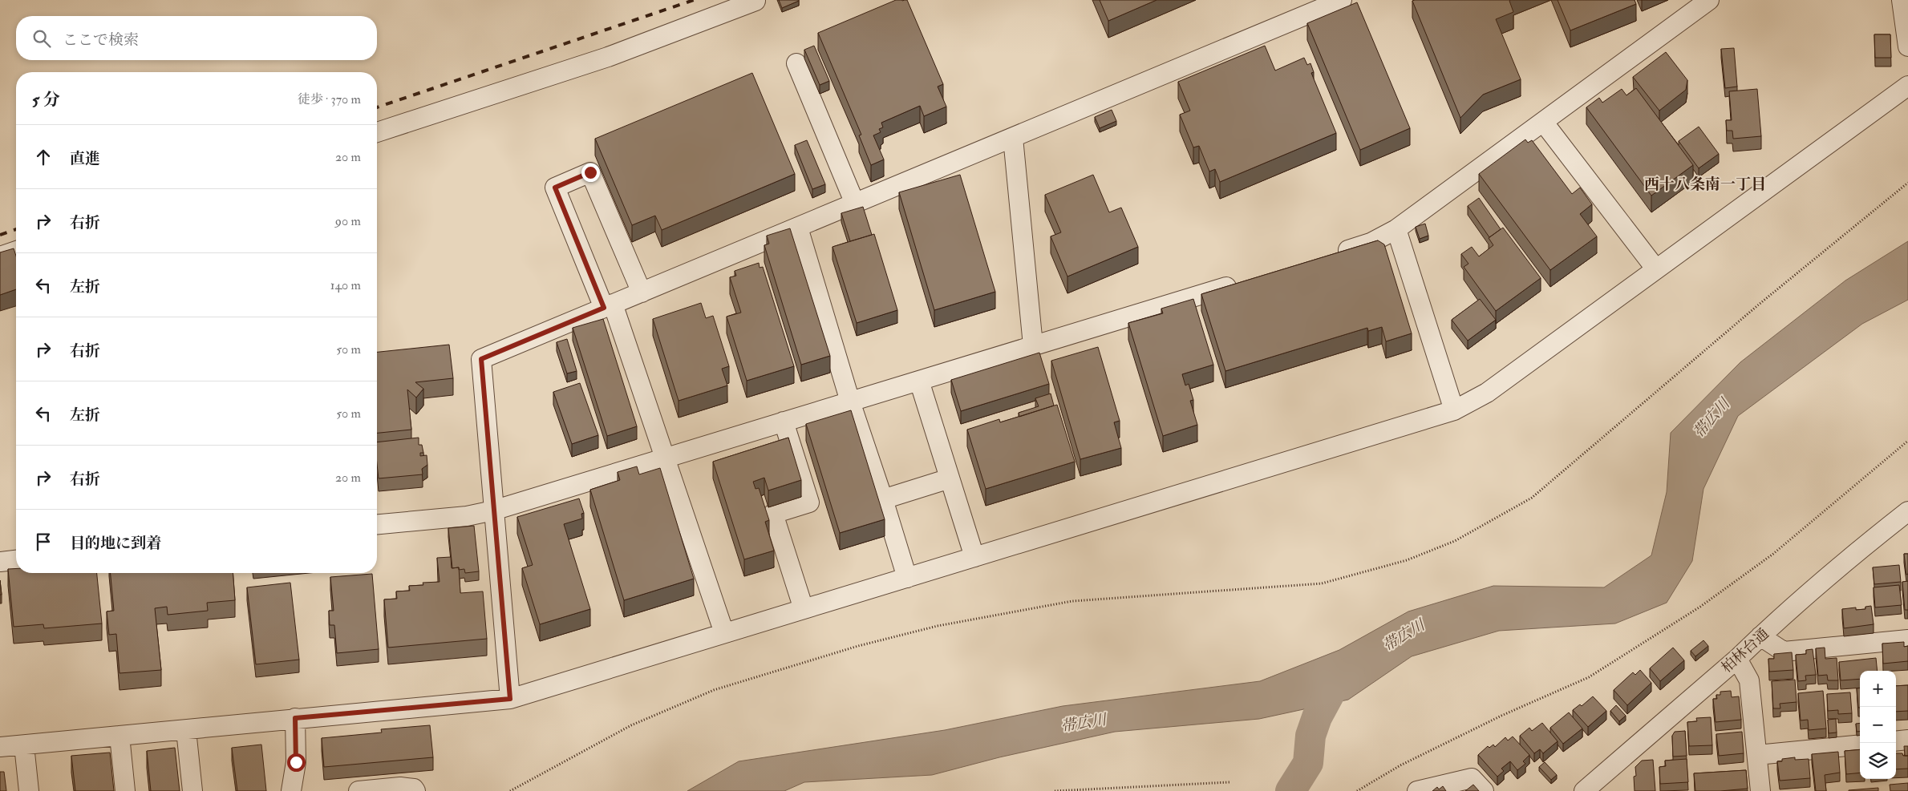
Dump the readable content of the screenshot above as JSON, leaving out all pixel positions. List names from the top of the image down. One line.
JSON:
{"streets":{"street":["柏林台通"]},"districts":["西十八条南一丁目"],"water":["帯広川"],"page":{"search":"ここで検索","heading":["5 分","徒歩 · 370 m"],"list":[["直進","20 m"],["右折","90 m"],["左折","140 m"],["右折","50 m"],["左折","50 m"],["右折","20 m"],"目的地に到着"],"map_buttons":["+","−"]}}
